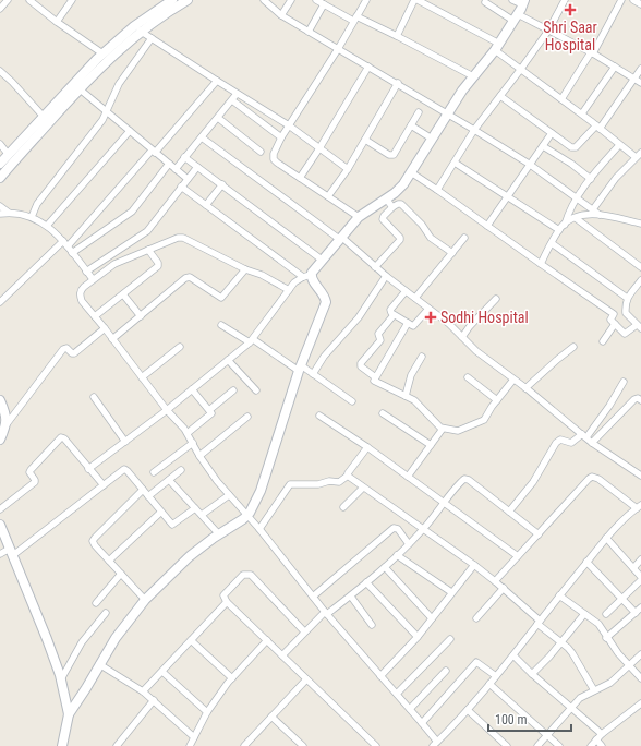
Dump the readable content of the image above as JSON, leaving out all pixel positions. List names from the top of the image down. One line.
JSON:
{"places":{"health":["Shri Saar Hospital","Sodhi Hospital"]},"scale_bar":"100 m"}
